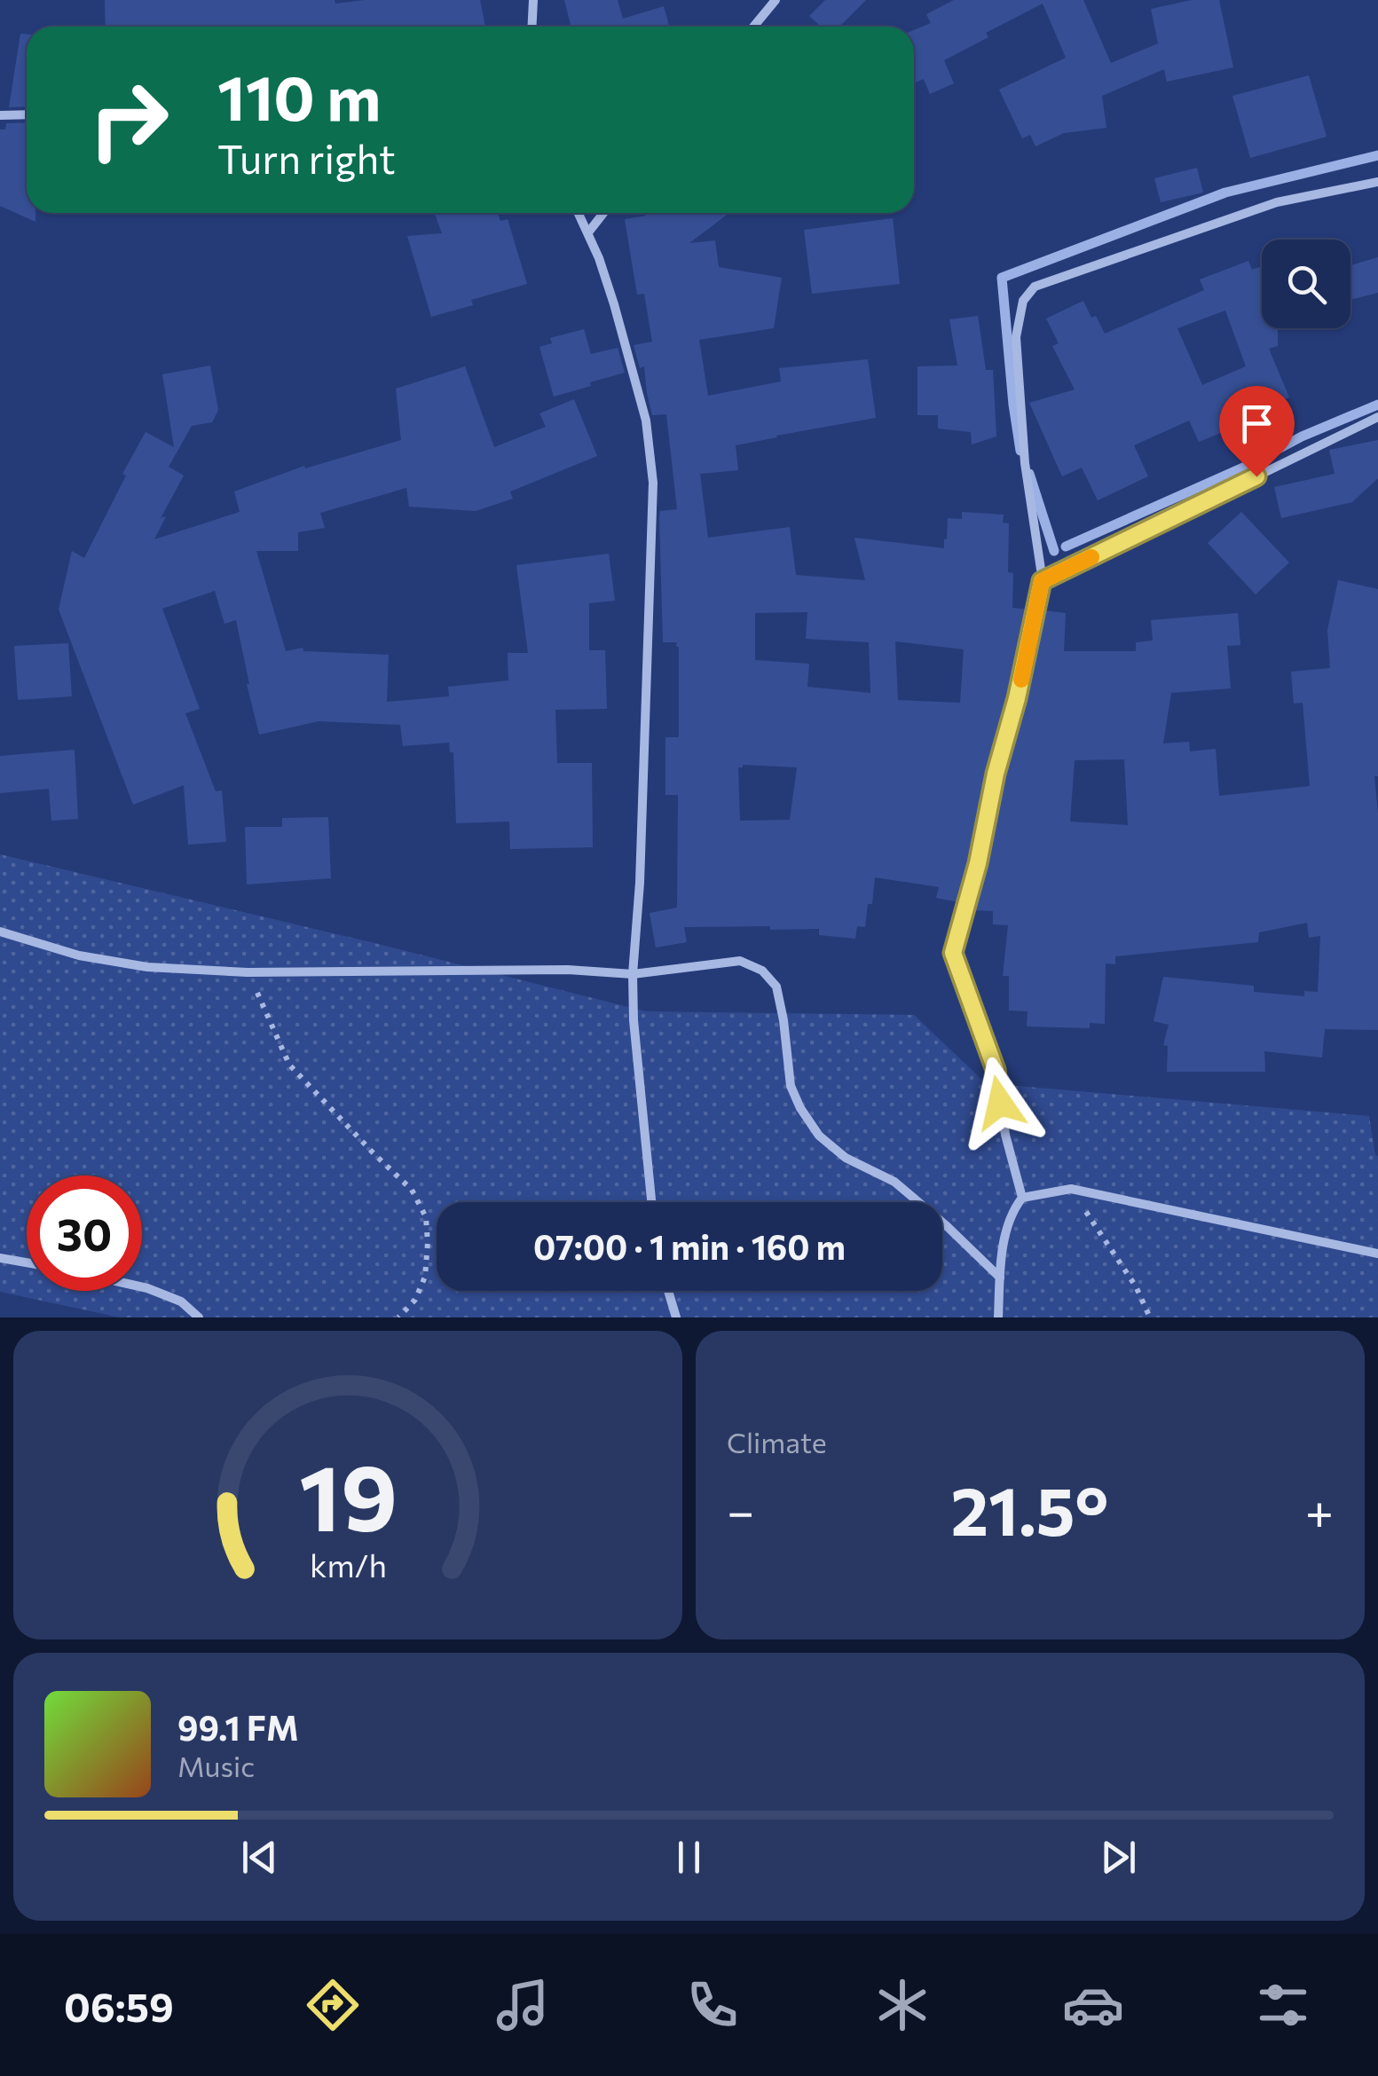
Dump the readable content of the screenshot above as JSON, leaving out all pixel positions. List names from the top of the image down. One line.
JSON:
{"page":{"turn":["110 m","Turn right"],"limit":"30","trip":"07:00 · 1 min · 160 m","tile":"Climate","heat":["−","21.5°","+"],"song":["99.1 FM","Music"],"tabs":"06:59","gauge":["19","km/h"]}}
